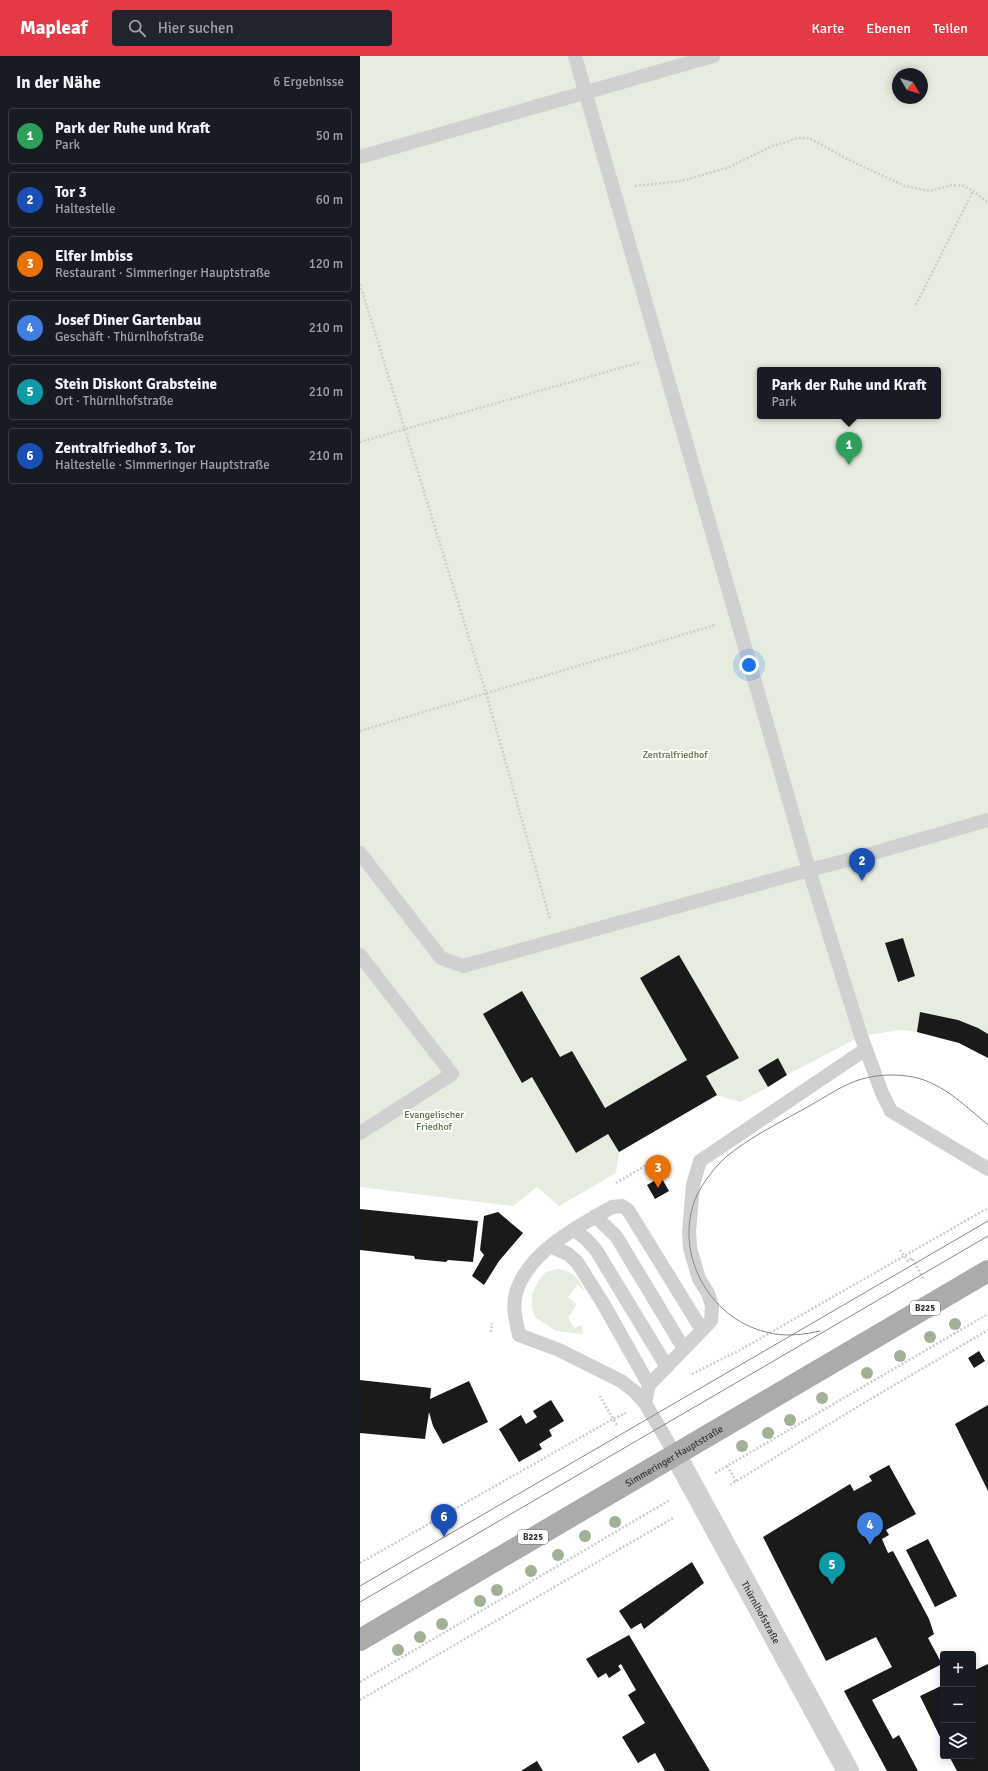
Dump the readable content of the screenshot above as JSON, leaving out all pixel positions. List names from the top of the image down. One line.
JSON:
{"streets":{"main road":["B225","Simmeringer Hauptstraße"],"street":["Thürnlhofstraße"]},"crossings":[["Simmeringer Hauptstraße","Thürnlhofstraße"]],"parks":["Zentralfriedhof","Evangelischer Friedhof"],"north":"bottom right","page":{"header":"Mapleaf","search":"Hier suchen","nav":["Karte","Ebenen","Teilen"],"heading":["In der Nähe","6 Ergebnisse"],"list":[{"mark":"1","name":"Park der Ruhe und Kraft","note":"Park","value":"50 m"},{"mark":"2","name":"Tor 3","note":"Haltestelle","value":"60 m"},{"mark":"3","name":"Elfer Imbiss","note":"Restaurant · Simmeringer Hauptstraße","value":"120 m"},{"mark":"4","name":"Josef Diner Gartenbau","note":"Geschäft · Thürnlhofstraße","value":"210 m"},{"mark":"5","name":"Stein Diskont Grabsteine","note":"Ort · Thürnlhofstraße","value":"210 m"},{"mark":"6","name":"Zentralfriedhof 3. Tor","note":"Haltestelle · Simmeringer Hauptstraße","value":"210 m"}],"popup":["Park der Ruhe und Kraft","Park"],"pins":["1","2","3","6","4","5"],"map_buttons":["+","−"]}}
